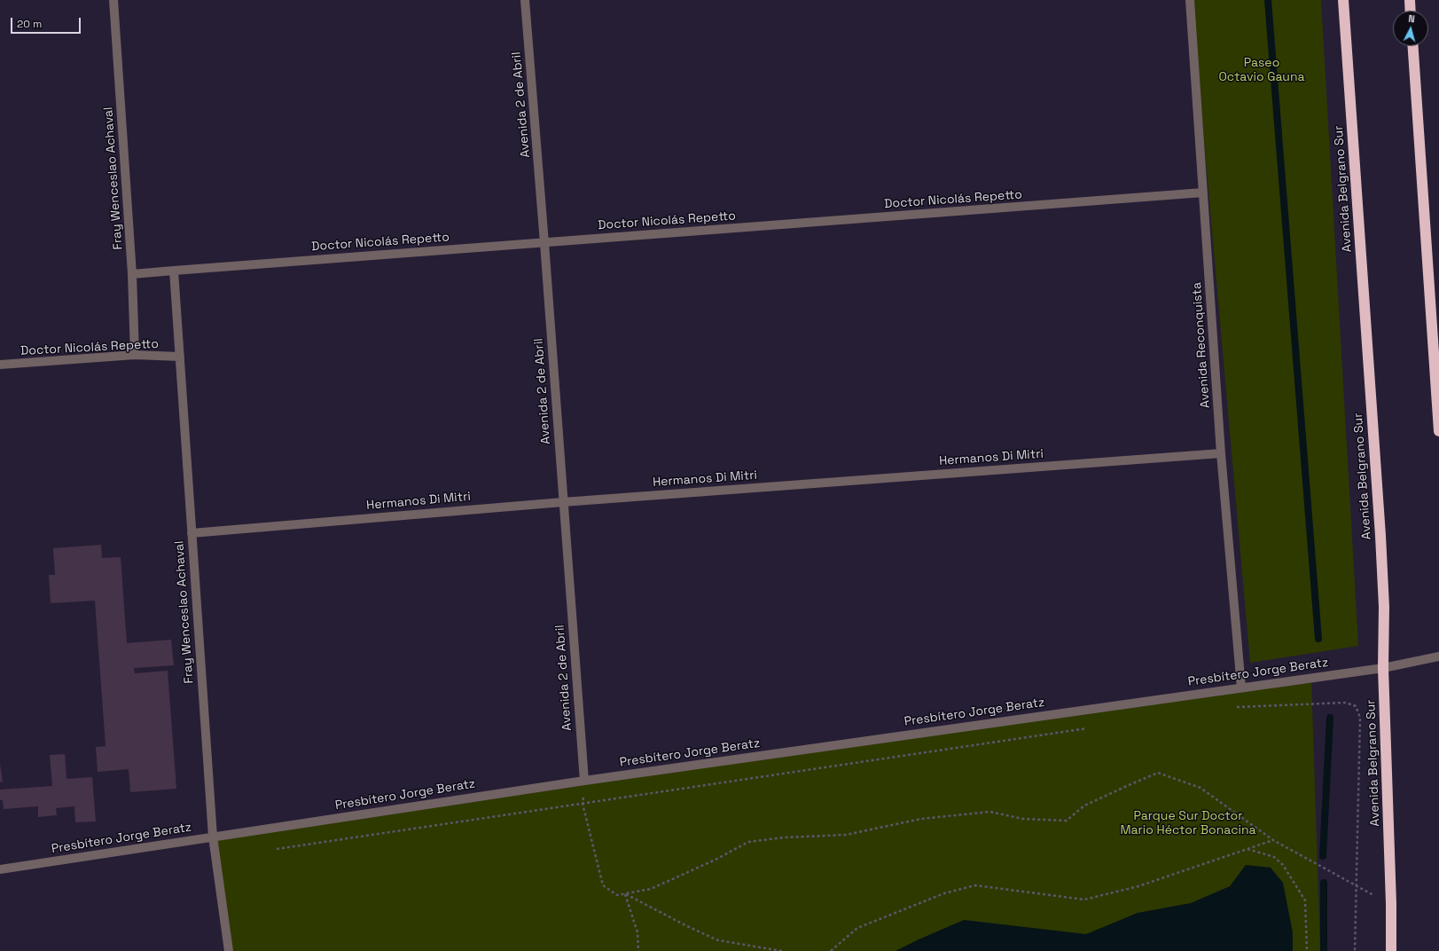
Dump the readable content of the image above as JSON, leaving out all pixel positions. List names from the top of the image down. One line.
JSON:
{"streets":{"highway":["Avenida Belgrano Sur"],"street":["Avenida 2 de Abril","Fray Wenceslao Achaval","Doctor Nicolás Repetto","Avenida Reconquista","Hermanos Di Mitri","Presbítero Jorge Beratz"]},"crossings":[["Avenida 2 de Abril","Doctor Nicolás Repetto"],["Avenida 2 de Abril","Hermanos Di Mitri"],["Avenida 2 de Abril","Presbítero Jorge Beratz"],["Fray Wenceslao Achaval","Doctor Nicolás Repetto"],["Fray Wenceslao Achaval","Hermanos Di Mitri"],["Fray Wenceslao Achaval","Presbítero Jorge Beratz"],["Avenida Belgrano Sur","Presbítero Jorge Beratz"],["Doctor Nicolás Repetto","Avenida Reconquista"],["Avenida Reconquista","Hermanos Di Mitri"],["Avenida Reconquista","Presbítero Jorge Beratz"]],"parks":["Paseo Octavio Gauna","Parque Sur Doctor Mario Héctor Bonacina"],"scale_bar":"20 m","north":"top"}
